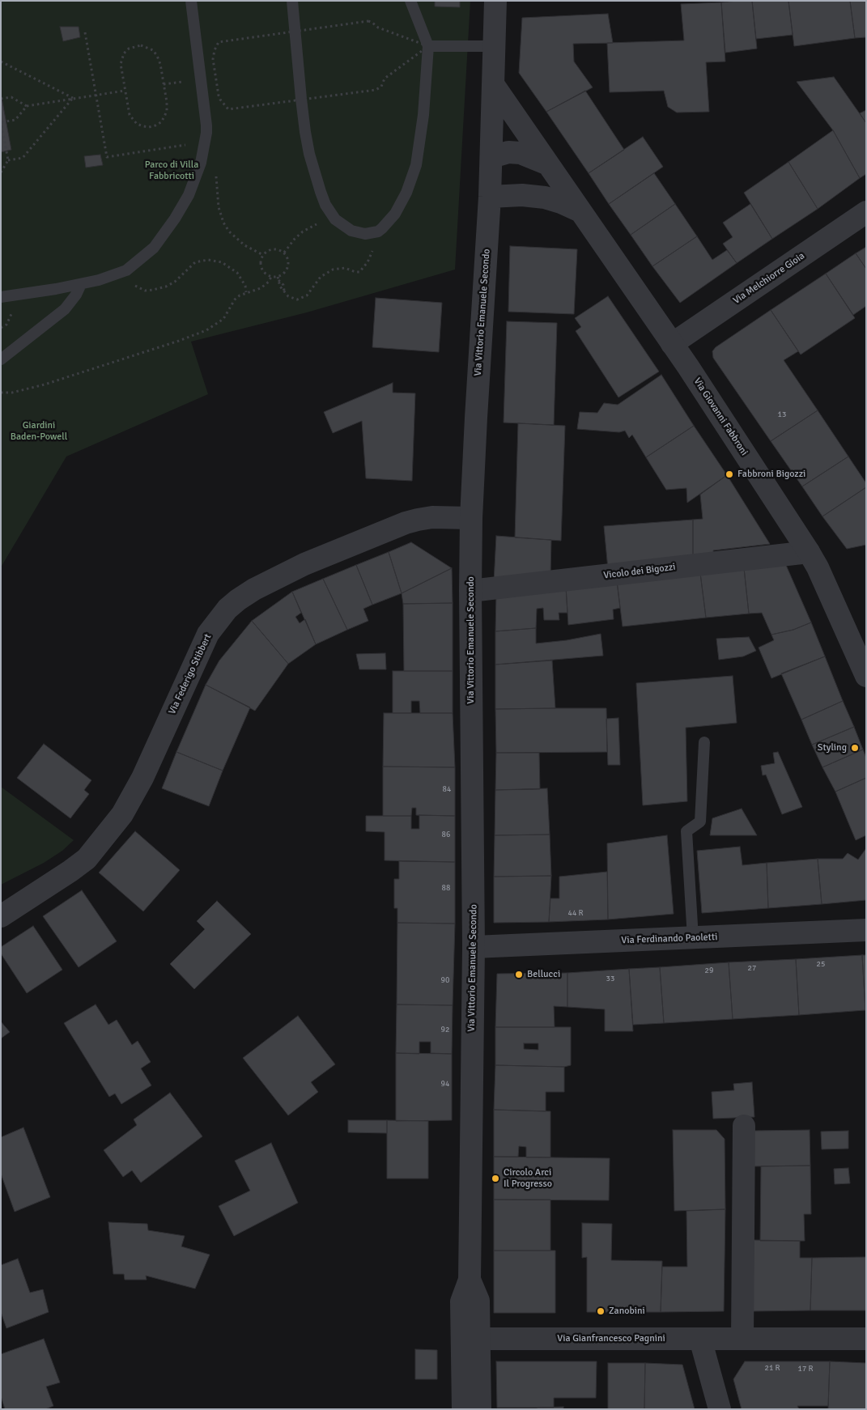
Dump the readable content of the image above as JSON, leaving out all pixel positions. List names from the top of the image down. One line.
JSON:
{"streets":{"street":["Via Melchiorre Gioia","Via Vittorio Emanuele Secondo","Via Giovanni Fabbroni","Vicolo dei Bigozzi","Via Federigo Stibbert","Via Ferdinando Paoletti","Via Gianfrancesco Pagnini"]},"crossings":[["Via Melchiorre Gioia","Via Giovanni Fabbroni"],["Via Vittorio Emanuele Secondo","Via Giovanni Fabbroni"],["Via Vittorio Emanuele Secondo","Vicolo dei Bigozzi"],["Via Vittorio Emanuele Secondo","Via Federigo Stibbert"],["Via Vittorio Emanuele Secondo","Via Ferdinando Paoletti"],["Via Vittorio Emanuele Secondo","Via Gianfrancesco Pagnini"],["Via Giovanni Fabbroni","Vicolo dei Bigozzi"]],"parks":["Parco di Villa Fabbricotti","Giardini Baden-Powell"],"places":["Fabbroni Bigozzi","Styling","Bellucci","Circolo Arci Il Progresso","Zanobini"],"house_numbers":["13","84","86","88","44 R","25","27","29","33","90","92","94","21 R","17 R"]}
